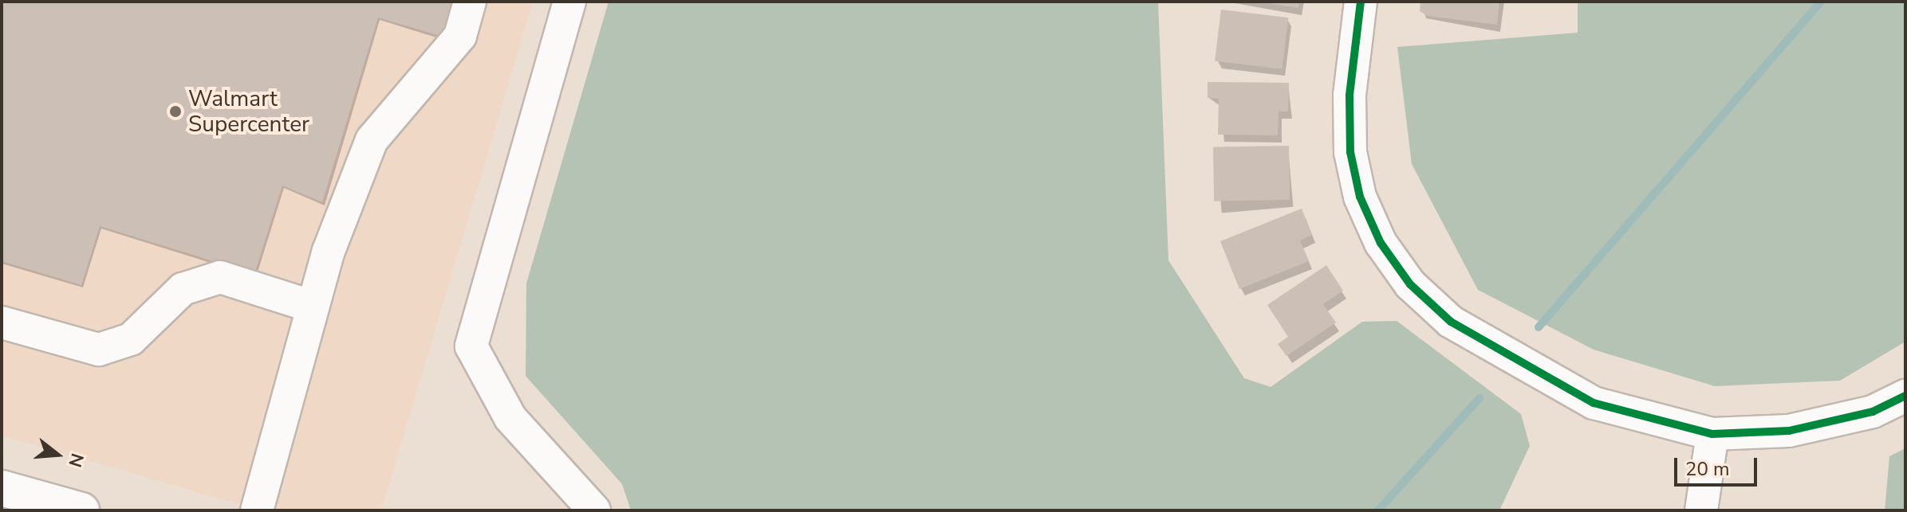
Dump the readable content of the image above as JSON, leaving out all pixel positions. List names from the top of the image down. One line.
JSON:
{"places":["Walmart Supercenter"],"scale_bar":"20 m","north":"right"}
